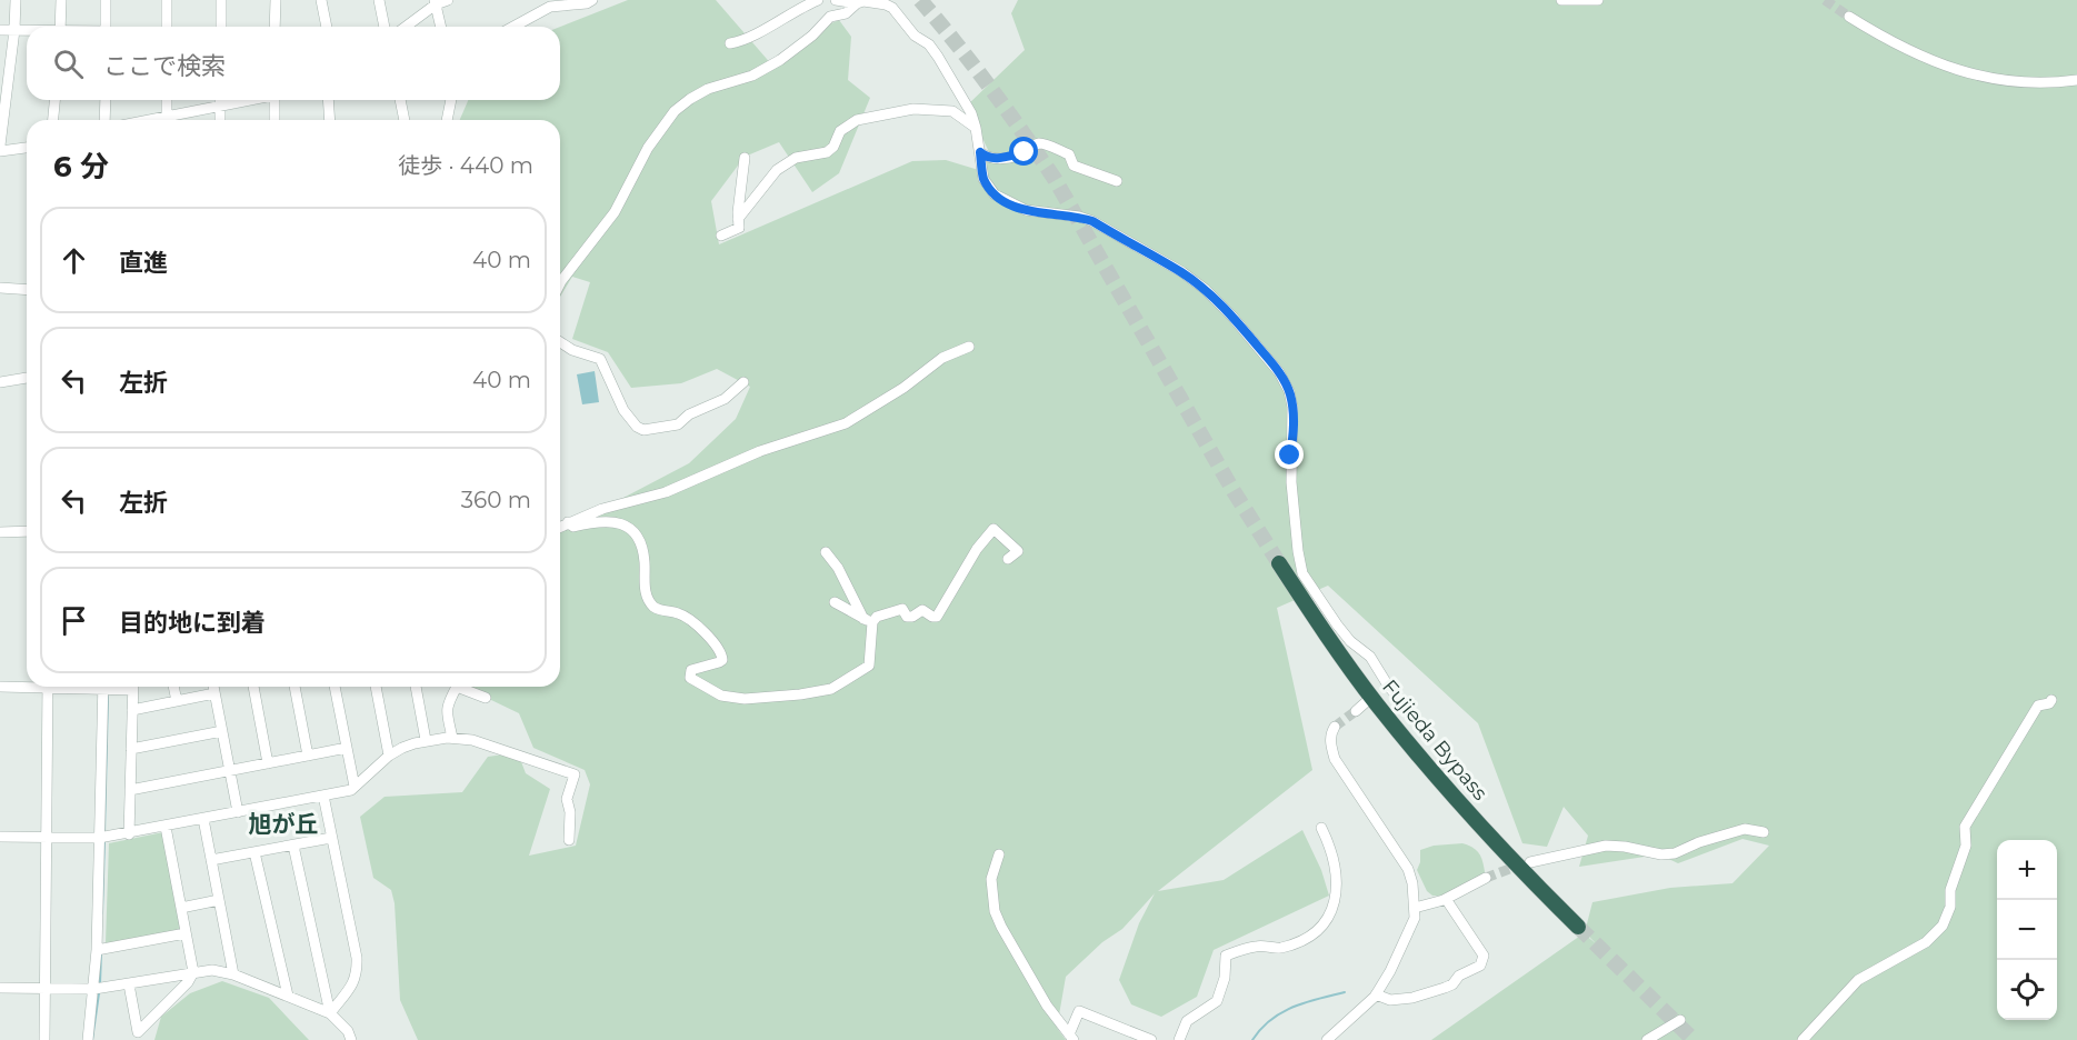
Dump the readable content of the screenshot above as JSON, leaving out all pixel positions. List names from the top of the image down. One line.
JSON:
{"streets":{"highway":["Fujieda Bypass"]},"districts":["旭が丘"],"page":{"search":"ここで検索","heading":["6 分","徒歩 · 440 m"],"list":[["直進","40 m"],["左折","40 m"],["左折","360 m"],"目的地に到着"],"map_buttons":["+","−"]}}
